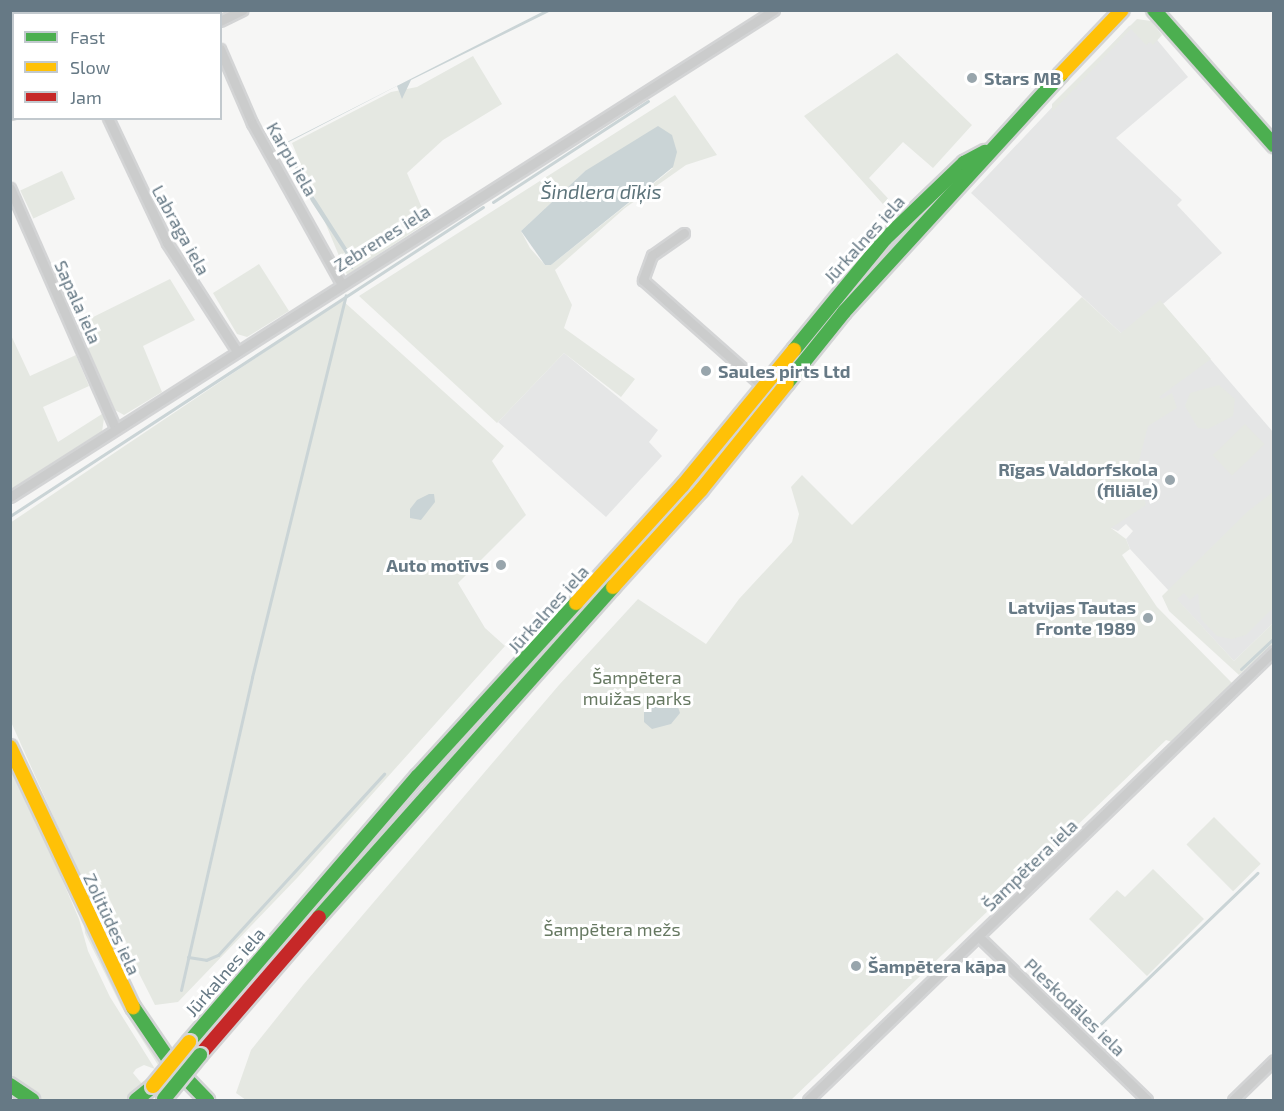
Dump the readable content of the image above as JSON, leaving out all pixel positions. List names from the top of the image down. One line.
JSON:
{"streets":{"main road":["Jūrkalnes iela","Zolitūdes iela"],"street":["Karpu iela","Labraga iela","Zebrenes iela","Sapala iela","Šampētera iela","Pleskodāles iela"]},"crossings":[["Karpu iela","Zebrenes iela"],["Labraga iela","Zebrenes iela"],["Zebrenes iela","Sapala iela"],["Šampētera iela","Pleskodāles iela"]],"water":["Šindlera dīķis"],"parks":["Šampētera muižas parks","Šampētera mežs"],"places":["Stars MB","Saules pirts Ltd","Rīgas Valdorfskola (filiāle)","Auto motīvs","Latvijas Tautas Fronte 1989","Šampētera kāpa"],"legend":["Fast","Slow","Jam"]}
